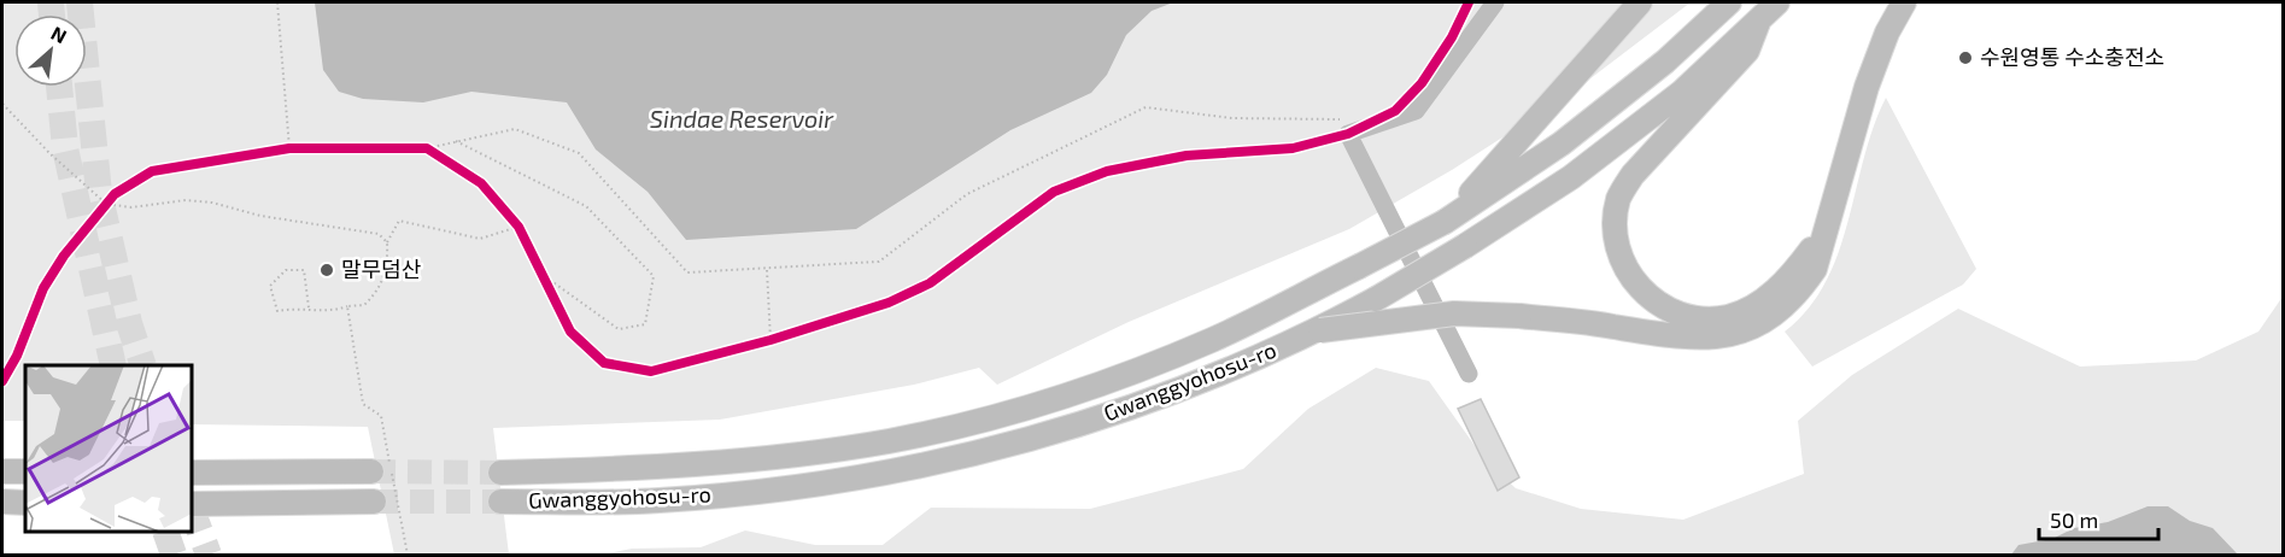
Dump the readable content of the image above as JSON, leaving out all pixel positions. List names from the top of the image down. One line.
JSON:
{"streets":{"main road":["Gwanggyohosu-ro"]},"water":["Sindae Reservoir"],"places":["수원영통 수소충전소","말무덤산"],"scale_bar":"50 m","north":"top right"}
